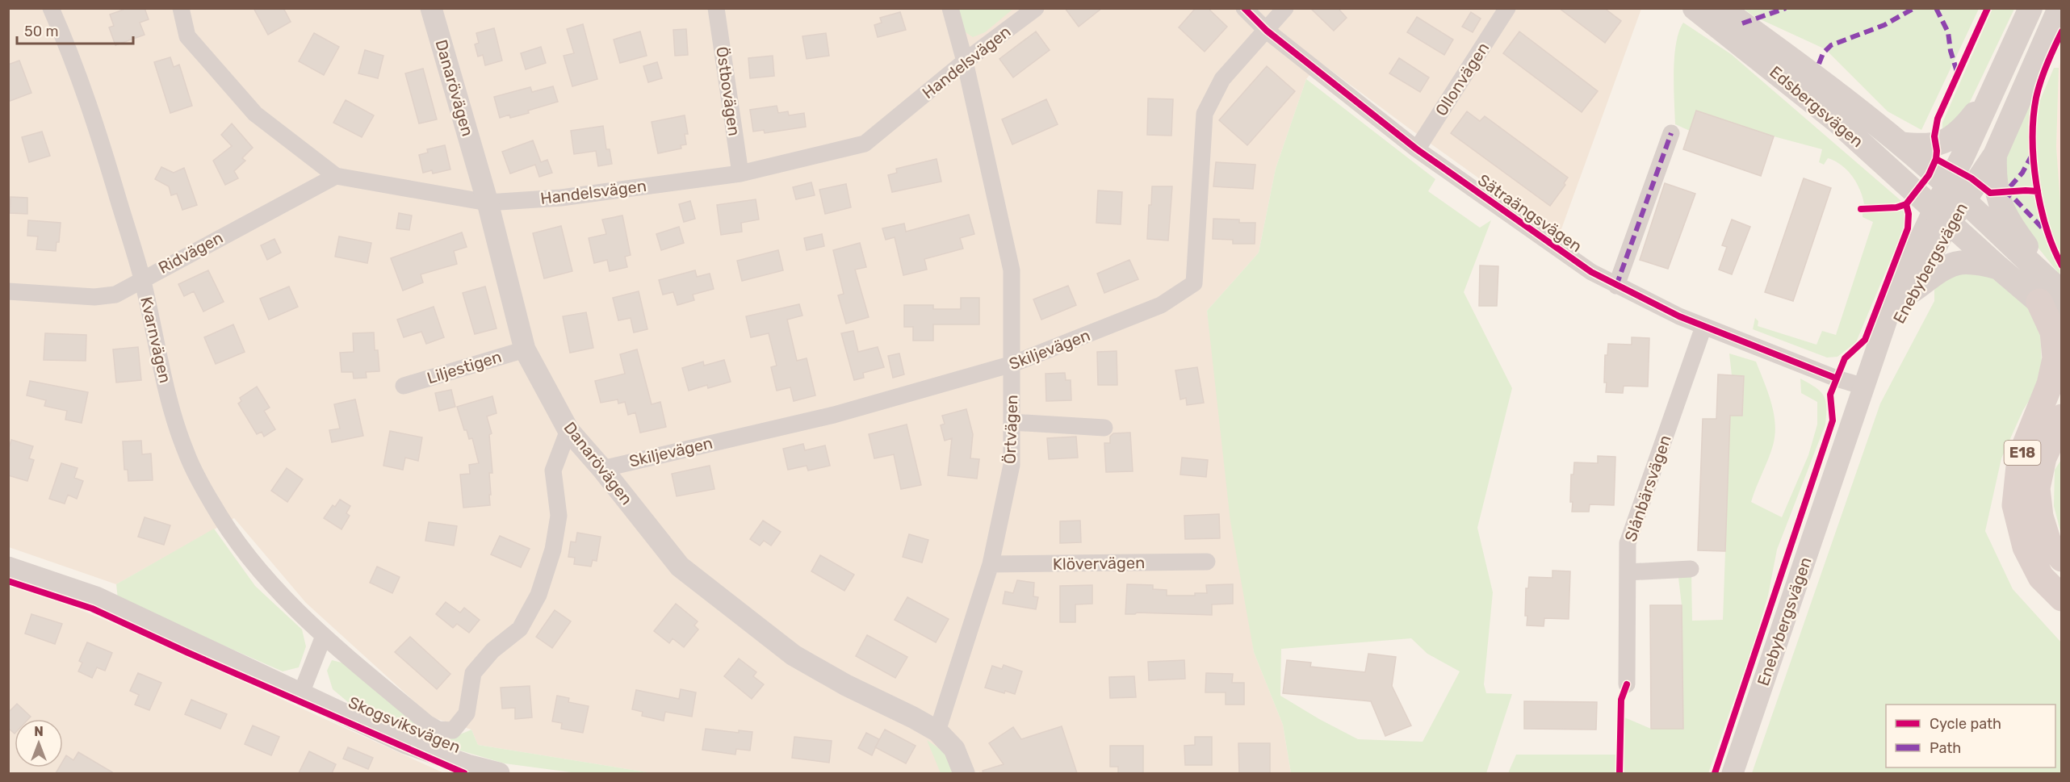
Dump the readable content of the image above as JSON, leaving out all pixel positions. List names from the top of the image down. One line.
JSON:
{"streets":{"highway":["E18"],"main road":["Edsbergsvägen","Enebybergsvägen"],"street":["Handelsvägen","Ollonvägen","Danarövägen","Östbovägen","Sätraängsvägen","Ridvägen","Kvarnvägen","Skiljevägen","Liljestigen","Örtvägen","Slånbärsvägen","Klövervägen","Skogsviksvägen"]},"crossings":[["Handelsvägen","Danarövägen"],["Handelsvägen","Östbovägen"],["Handelsvägen","Ridvägen"],["Handelsvägen","Örtvägen"],["Ollonvägen","Sätraängsvägen"],["Danarövägen","Kvarnvägen"],["Danarövägen","Skiljevägen"],["Danarövägen","Liljestigen"],["Danarövägen","Örtvägen"],["Edsbergsvägen","Enebybergsvägen"],["Edsbergsvägen","E18"],["Sätraängsvägen","Enebybergsvägen"],["Sätraängsvägen","Skiljevägen"],["Sätraängsvägen","Slånbärsvägen"],["Ridvägen","Kvarnvägen"],["Skiljevägen","Örtvägen"],["Örtvägen","Klövervägen"]],"legend":["Cycle path","Path"],"scale_bar":"50 m","north":"top"}
